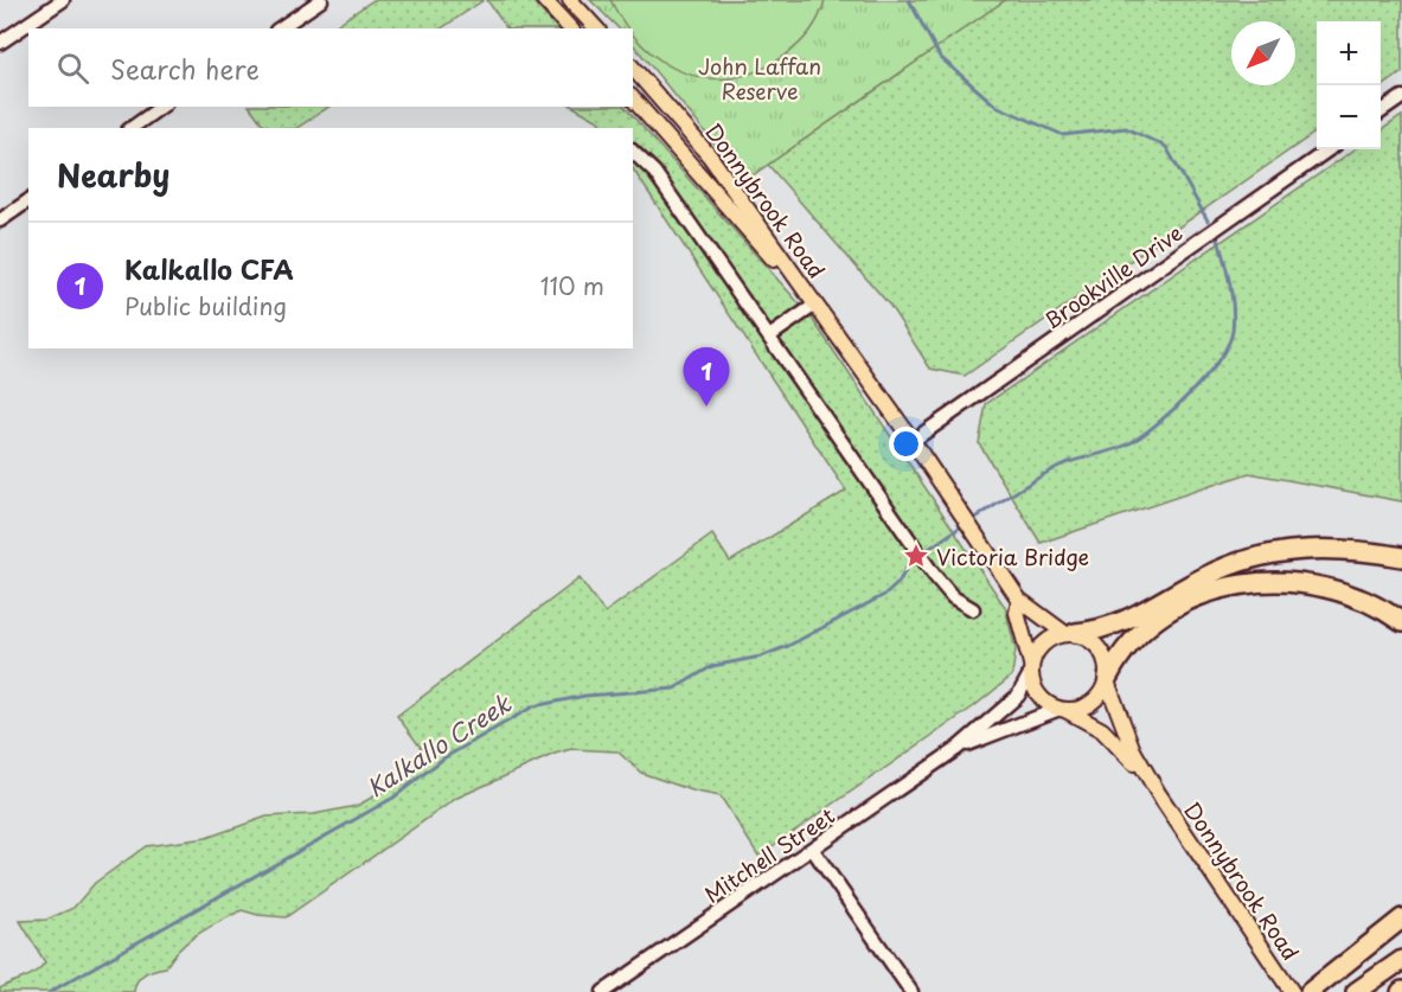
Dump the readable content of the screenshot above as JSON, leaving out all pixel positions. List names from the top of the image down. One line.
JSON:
{"streets":{"main road":["Donnybrook Road"],"street":["Brookville Drive","Mitchell Street"]},"crossings":[["Donnybrook Road","Brookville Drive"],["Donnybrook Road","Mitchell Street"]],"water":["Kalkallo Creek"],"parks":["John Laffan Reserve"],"places":{"place":["Victoria Bridge"]},"north":"bottom left","page":{"map_buttons":["+","−"],"search":"Search here","heading":"Nearby","list":[{"mark":"1","name":"Kalkallo CFA","note":"Public building","value":"110 m"}],"pins":"1"}}
